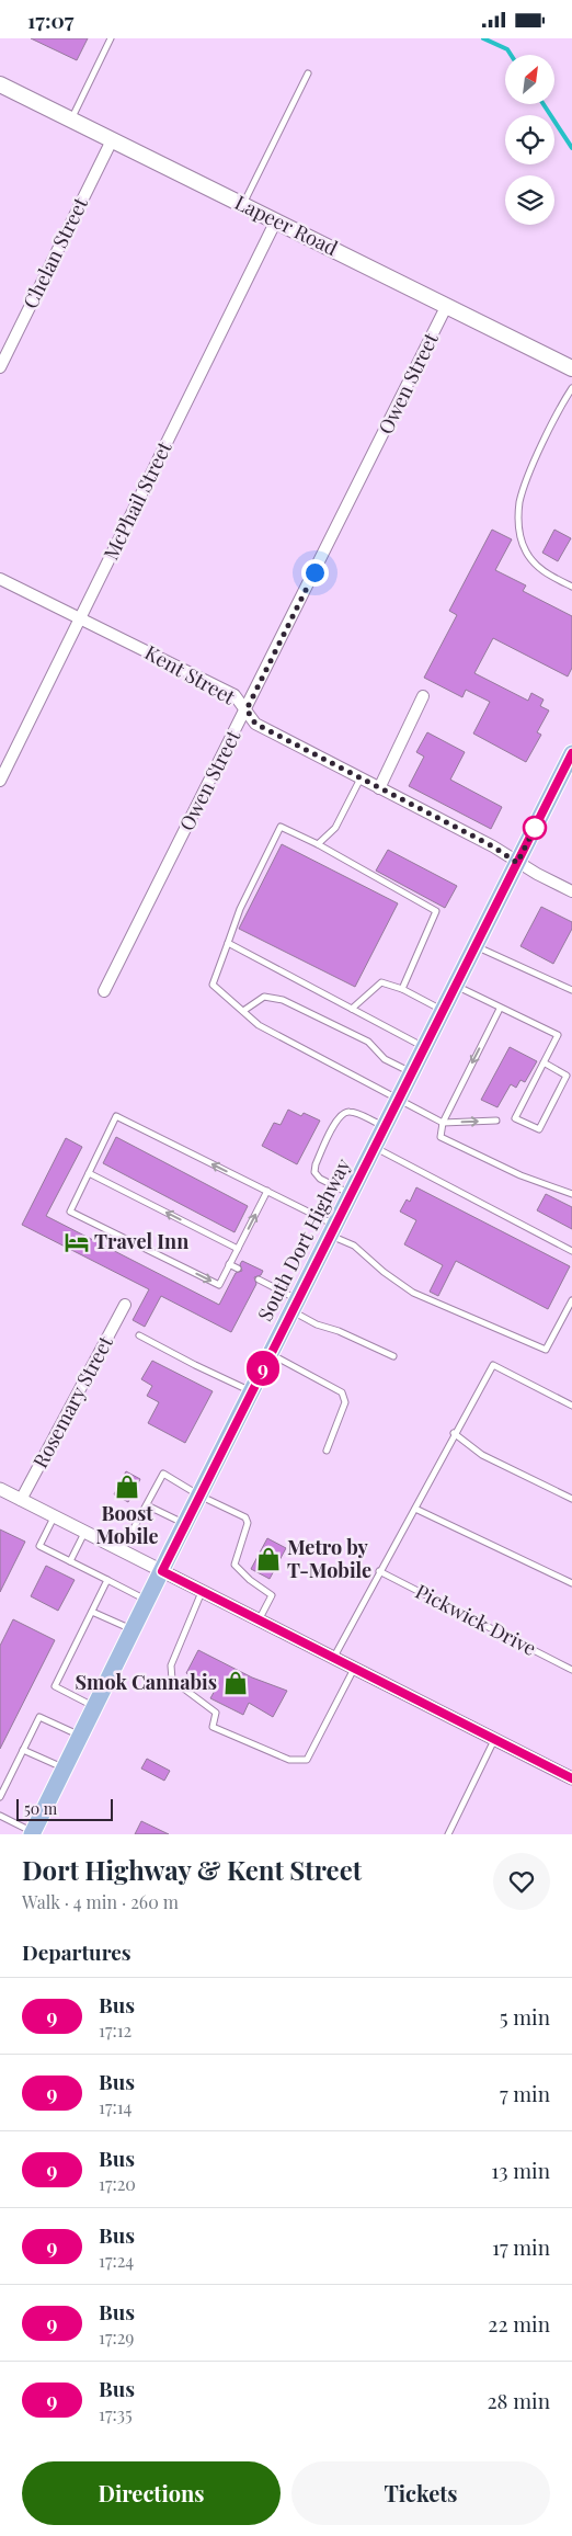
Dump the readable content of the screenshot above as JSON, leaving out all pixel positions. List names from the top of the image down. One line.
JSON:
{"streets":{"main road":["Lapeer Road","South Dort Highway"],"street":["Chelan Street","Owen Street","McPhail Street","Kent Street","Rosemary Street"],"lane":["Pickwick Drive"]},"crossings":[["Lapeer Road","Chelan Street"],["Lapeer Road","Owen Street"],["Lapeer Road","McPhail Street"],["Owen Street","Kent Street"],["McPhail Street","Kent Street"],["Kent Street","South Dort Highway"]],"places":{"hotel":["Travel Inn"],"shop":["Boost Mobile","Metro by T-Mobile","Smok Cannabis"]},"lines":["bus line 9"],"scale_bar":"50 m","north":"top right","page":{"status":"17:07","on_map":"9","scale":"50 m","heading":[["Dort Highway & Kent Street","Walk · 4 min · 260 m"],"Departures"],"list":[{"mark":"9","name":"Bus","note":"17:12","value":"5 min"},{"mark":"9","name":"Bus","note":"17:14","value":"7 min"},{"mark":"9","name":"Bus","note":"17:20","value":"13 min"},{"mark":"9","name":"Bus","note":"17:24","value":"17 min"},{"mark":"9","name":"Bus","note":"17:29","value":"22 min"},{"mark":"9","name":"Bus","note":"17:35","value":"28 min"}],"buttons":["Directions","Tickets"]}}
